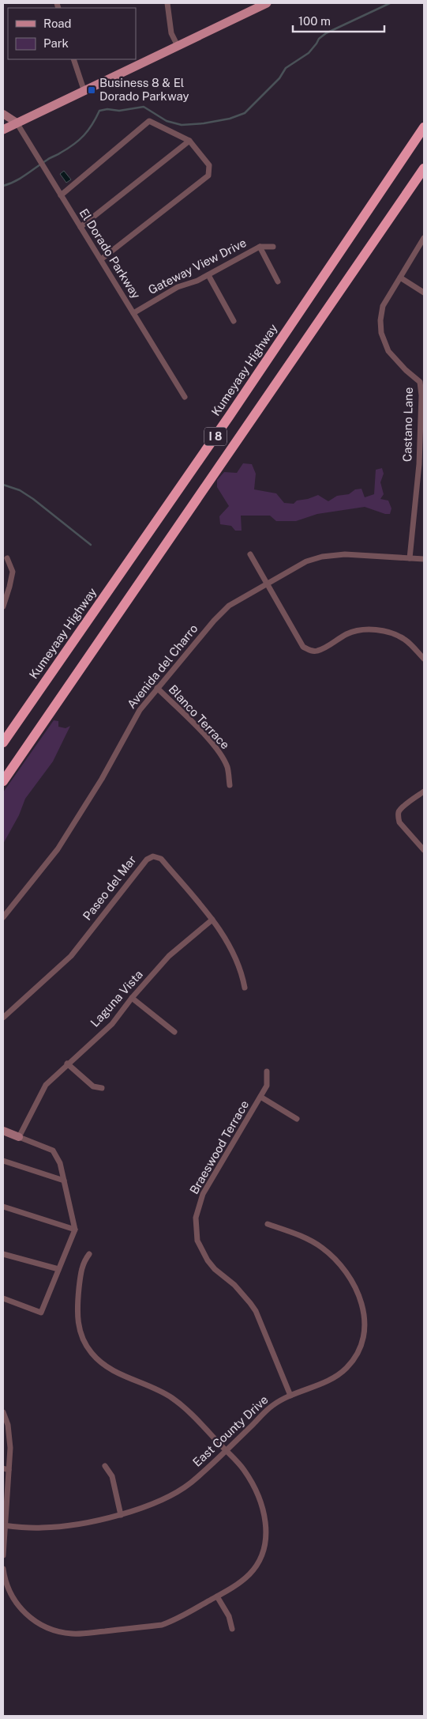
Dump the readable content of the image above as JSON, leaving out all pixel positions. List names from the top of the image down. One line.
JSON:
{"streets":{"highway":["Kumeyaay Highway","I 8"],"street":["El Dorado Parkway","Gateway View Drive","Castano Lane","Avenida del Charro","Blanco Terrace","Paseo del Mar","Laguna Vista","Braeswood Terrace","East County Drive"]},"crossings":[["El Dorado Parkway","Gateway View Drive"],["Castano Lane","Avenida del Charro"],["Avenida del Charro","Blanco Terrace"],["Paseo del Mar","Laguna Vista"],["Braeswood Terrace","East County Drive"]],"places":{"transit":["Business 8 & El Dorado Parkway"]},"legend":["Road","Park"],"scale_bar":"100 m"}
